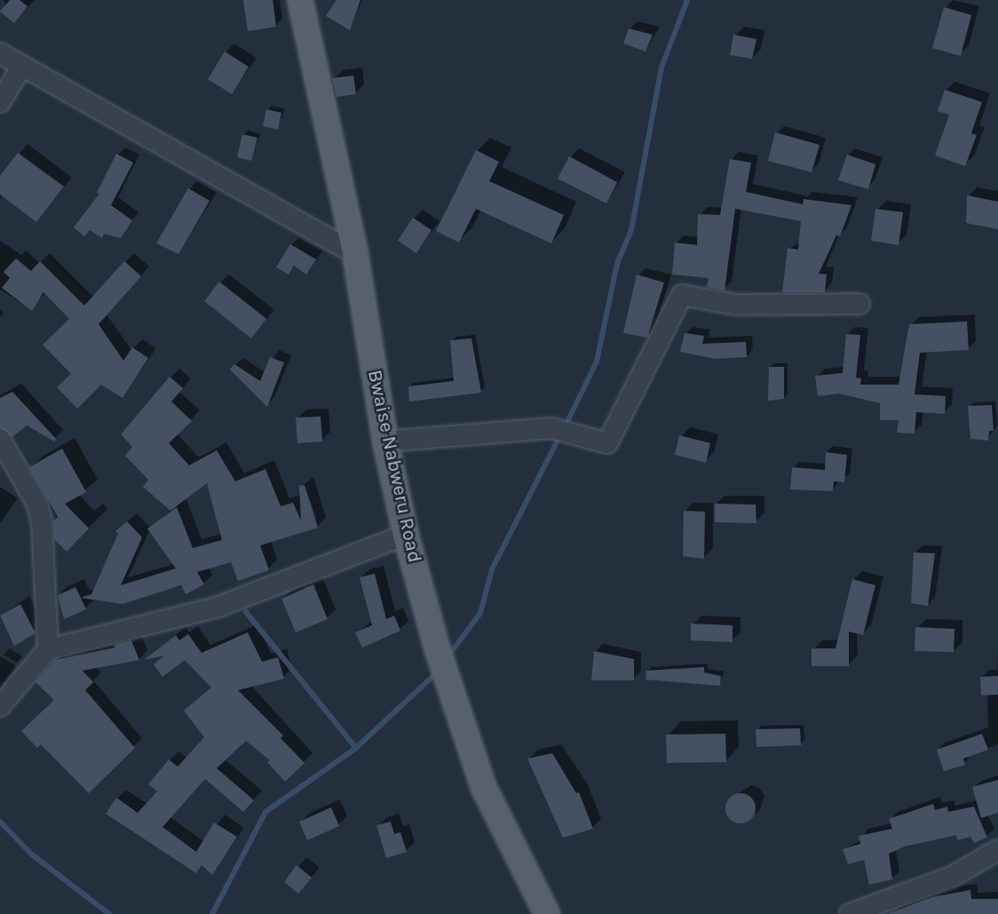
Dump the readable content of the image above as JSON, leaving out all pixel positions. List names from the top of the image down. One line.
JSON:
{"streets":{"main road":["Bwaise Nabweru Road"]}}
